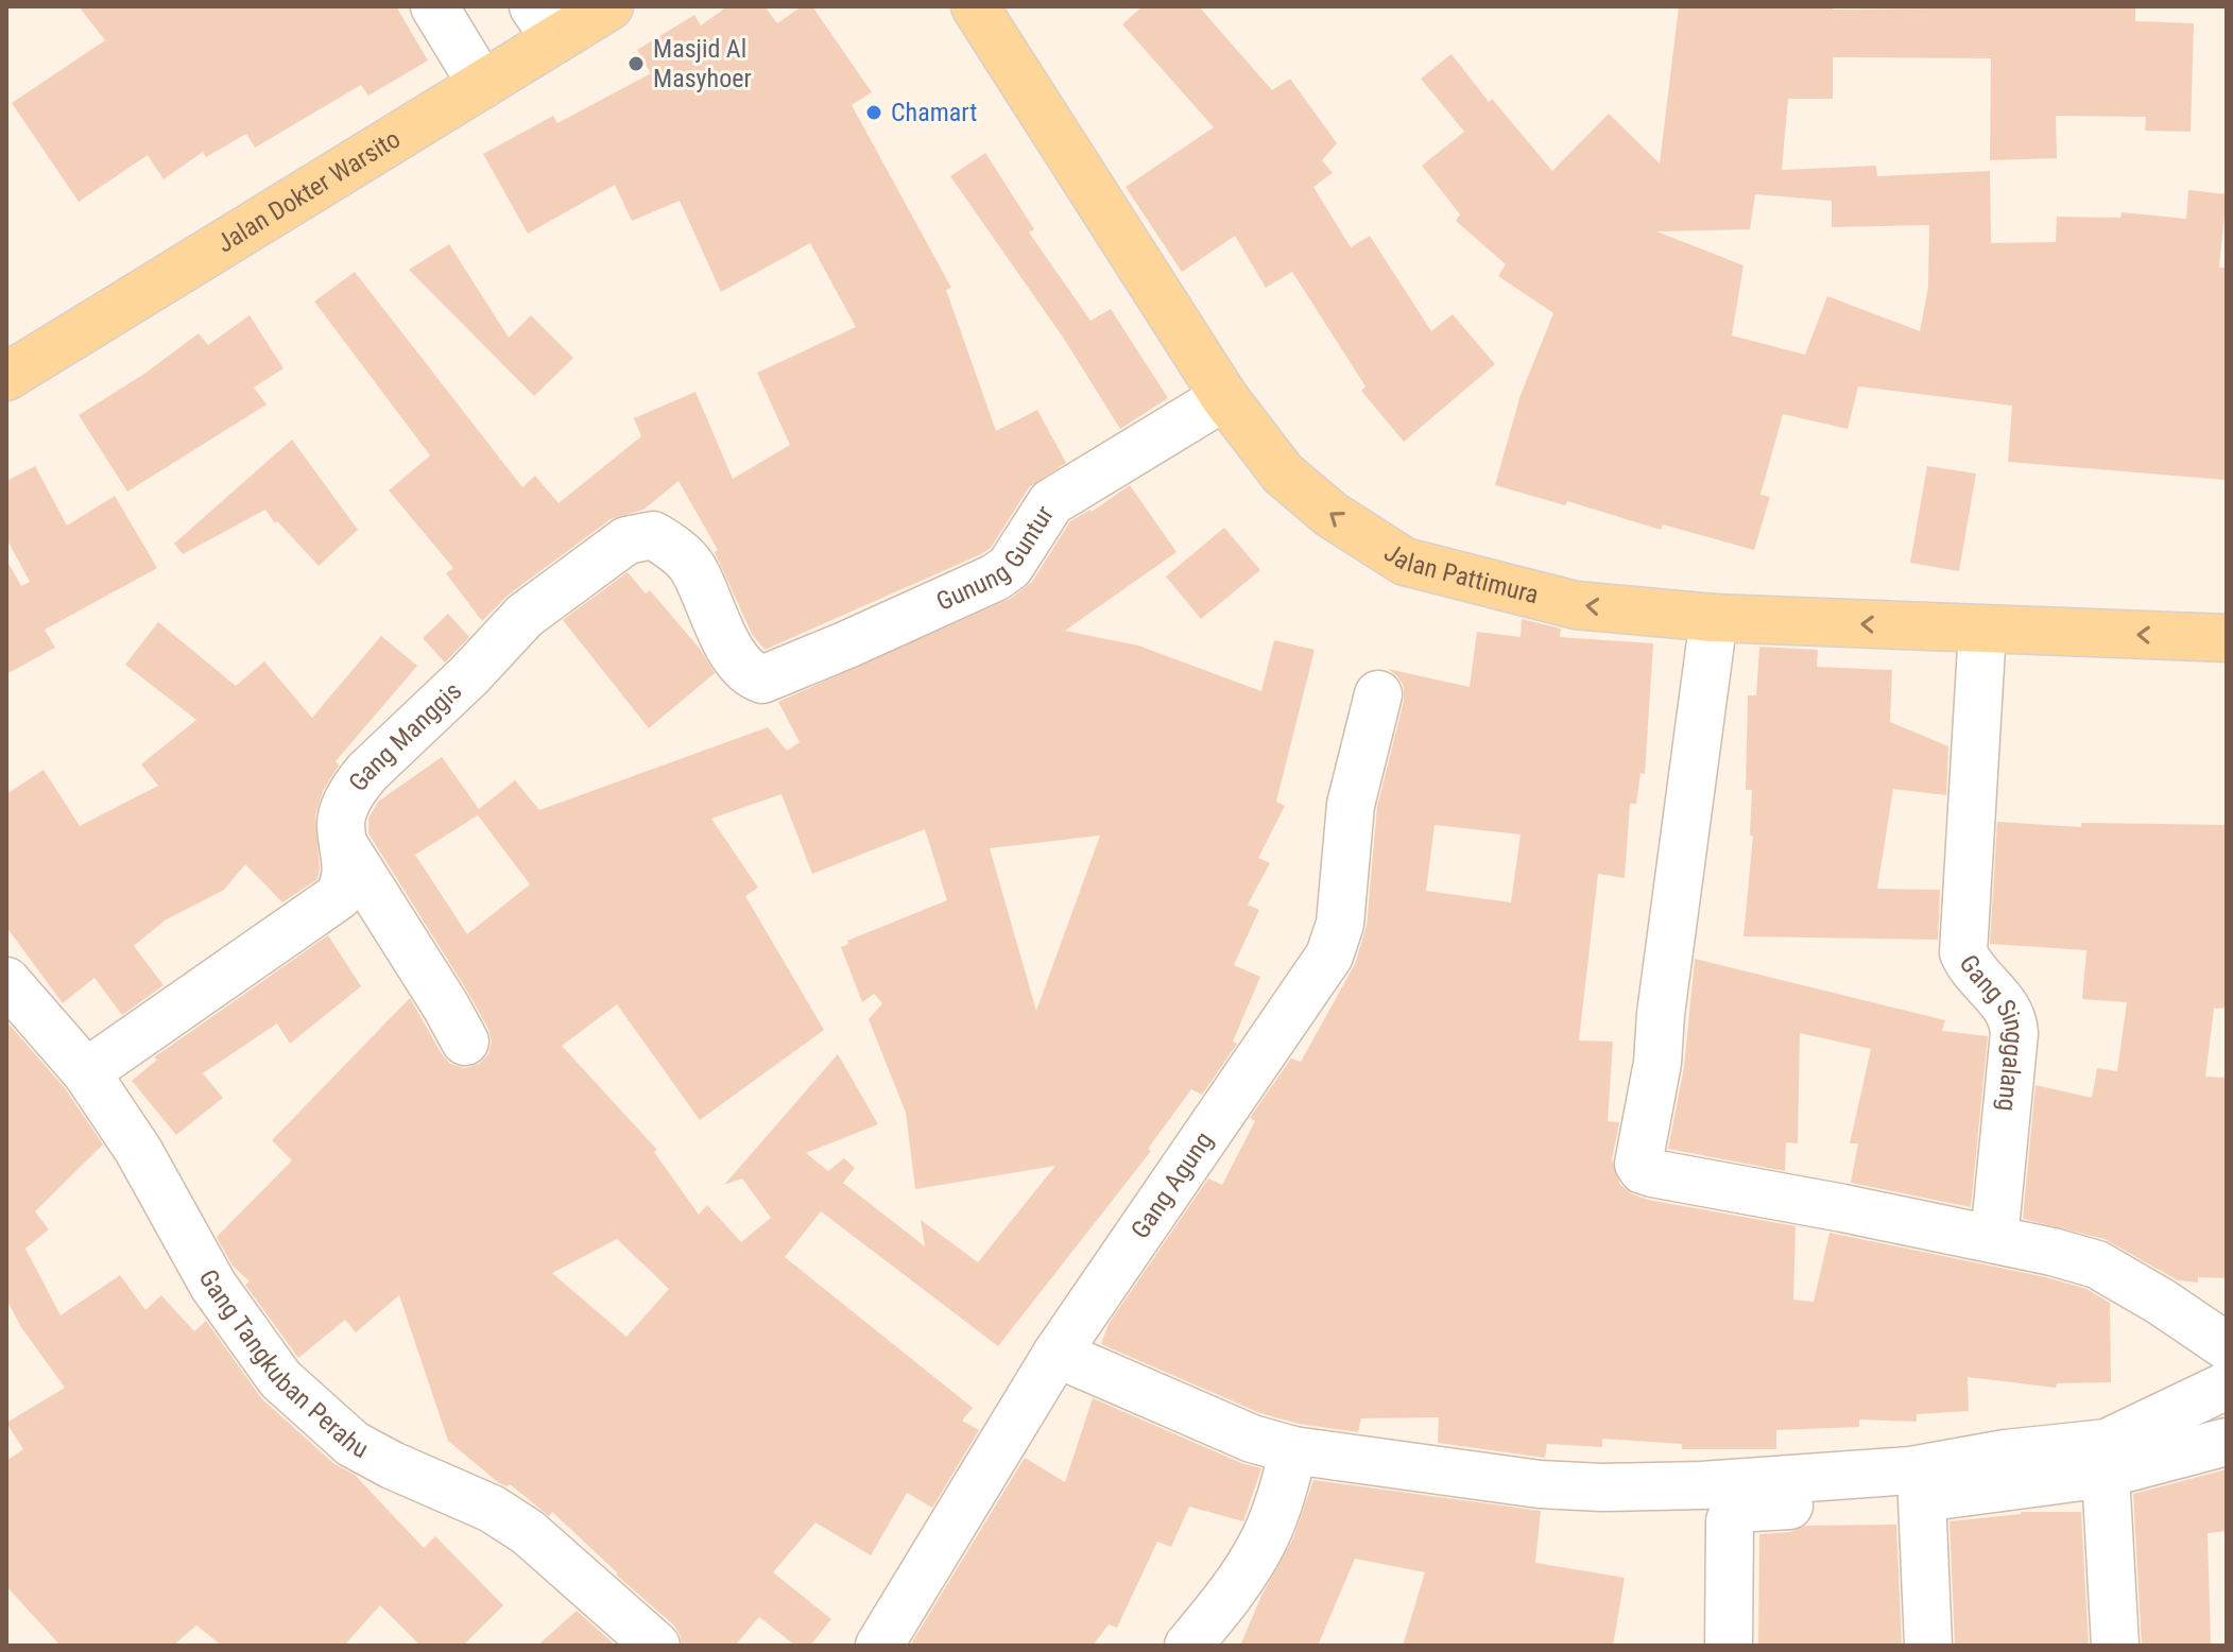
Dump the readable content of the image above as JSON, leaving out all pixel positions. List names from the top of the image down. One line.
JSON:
{"streets":{"main road":["Jalan Dokter Warsito","Jalan Pattimura"],"street":["Gunung Guntur","Gang Manggis","Gang Singgalang","Gang Agung","Gang Tangkuban Perahu"]},"crossings":[["Gunung Guntur","Jalan Pattimura"],["Gunung Guntur","Gang Manggis"],["Jalan Pattimura","Gang Singgalang"],["Gang Manggis","Gang Tangkuban Perahu"]],"one_way":["Jalan Pattimura"],"places":["Masjid Al Masyhoer","Chamart"]}
